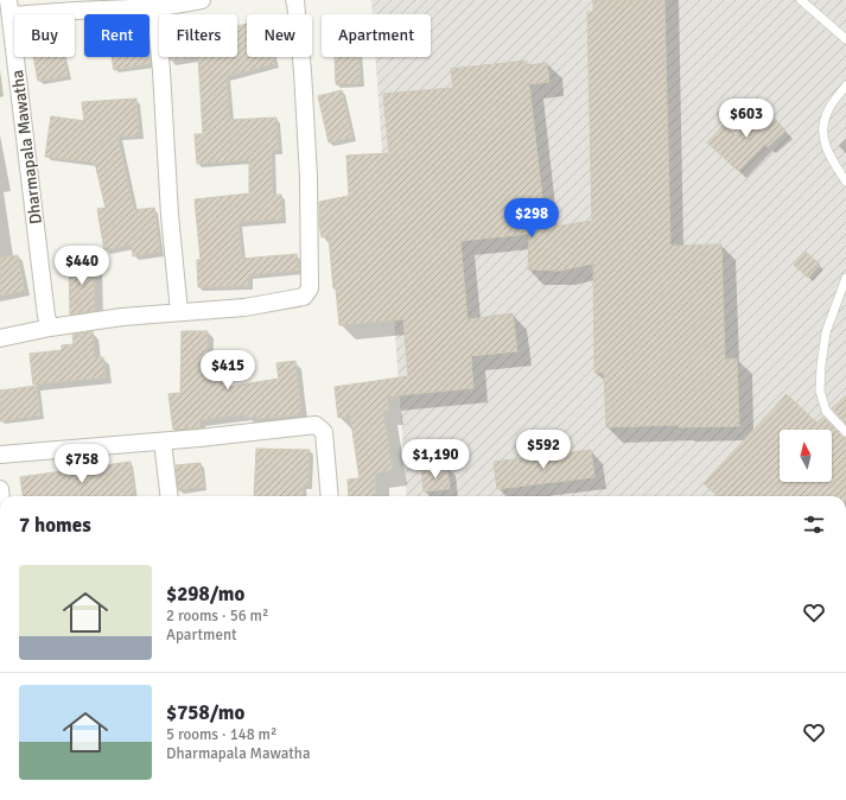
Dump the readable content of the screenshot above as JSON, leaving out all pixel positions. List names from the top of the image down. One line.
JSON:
{"streets":{"street":["Dharmapala Mawatha"]},"north":"top","page":{"chip":["Buy","Rent","Filters","New","Apartment"],"price":["$603","$298","$440","$415","$592","$1,190","$758"],"heading":"7 homes","list":[{"name":"$298/mo","note":"2 rooms · 56 m² · Apartment"},{"name":"$758/mo","note":"5 rooms · 148 m² · Dharmapala Mawatha"}]}}
